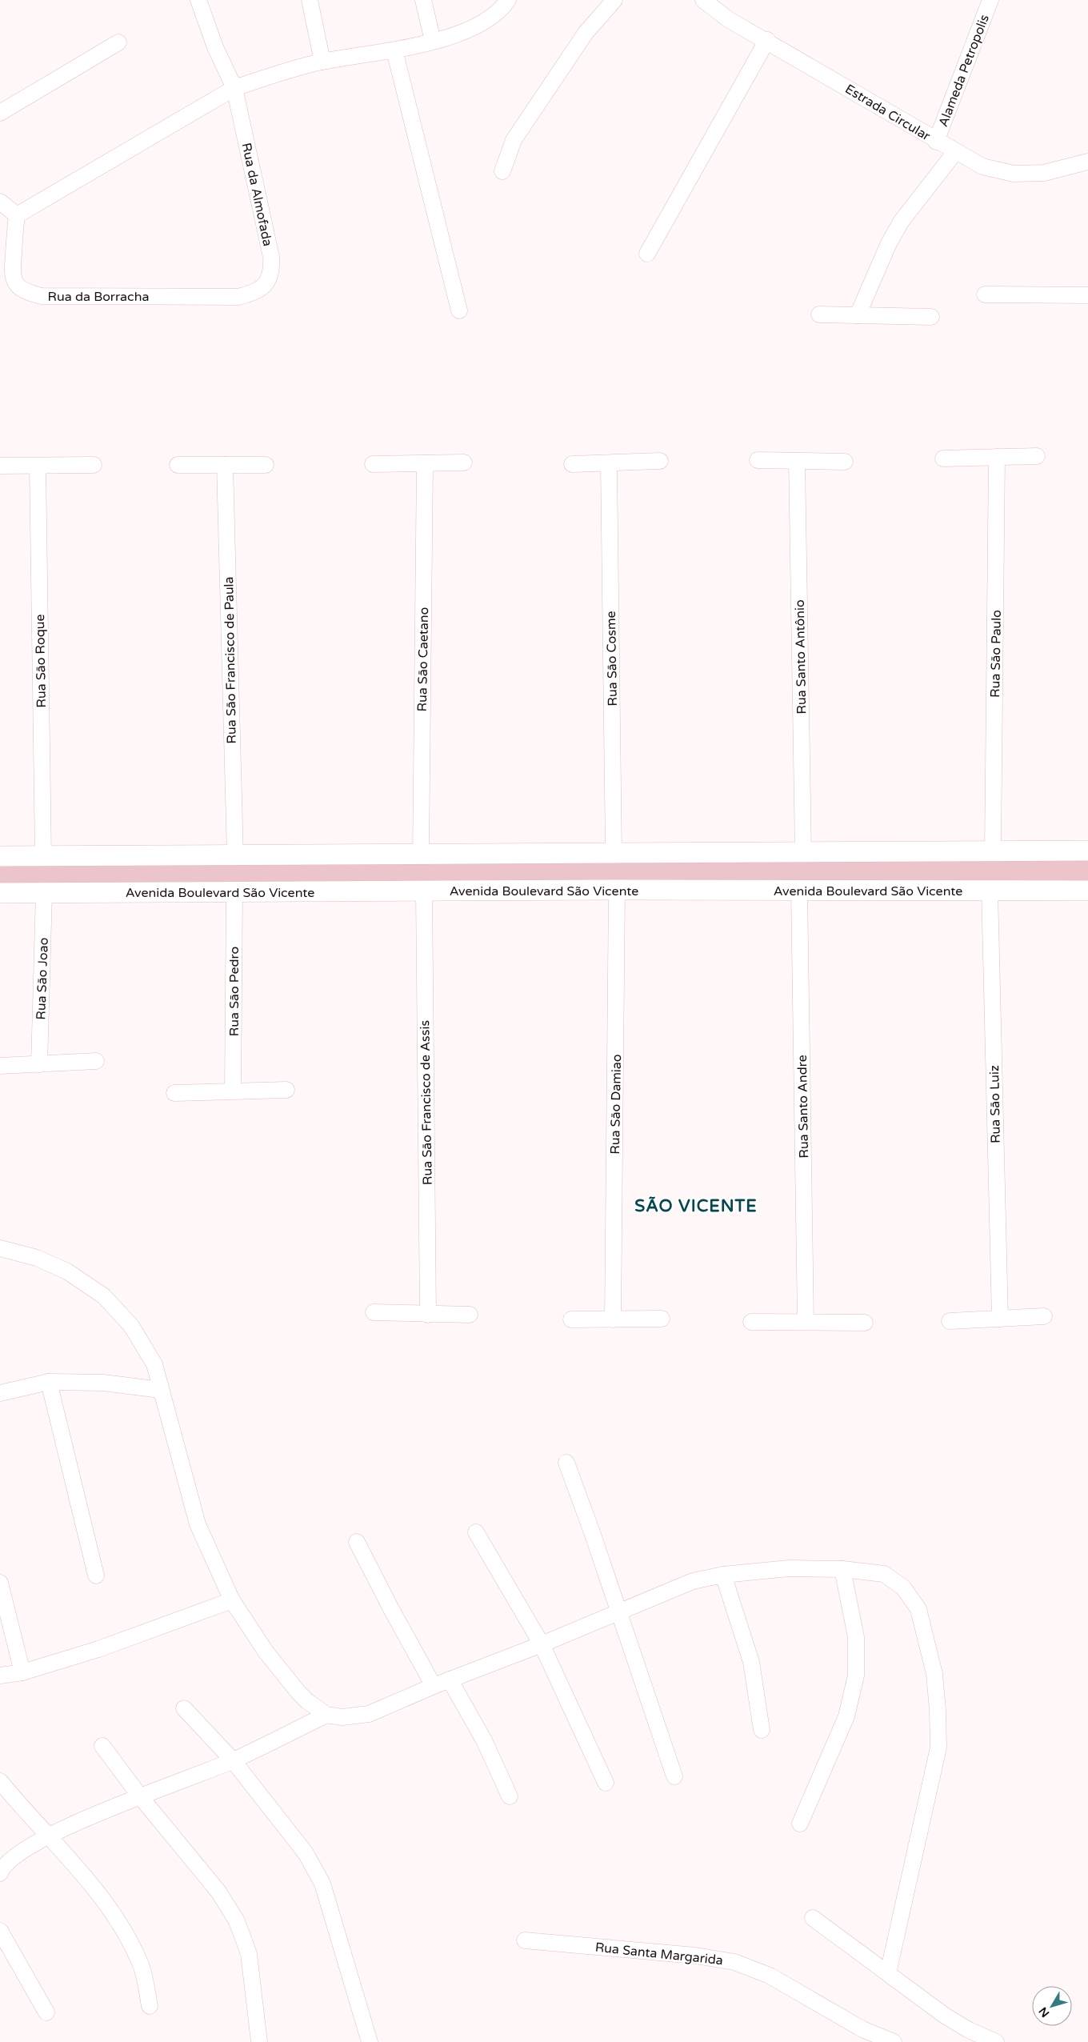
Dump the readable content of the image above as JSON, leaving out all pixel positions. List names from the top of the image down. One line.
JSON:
{"streets":{"street":["Alameda Petropolis","Estrada Circular","Rua da Almofada","Rua da Borracha","Rua Sāo Paulo","Rua Santo Antônio","Rua Sāo Cosme","Rua Sāo Caetano","Rua Sāo Francisco de Paula","Rua Sāo Roque","Avenida Boulevard São Vicente","Rua Sāo Joao","Rua Sāo Pedro","Rua Sāo Francisco de Assis","Rua Sāo Damiao","Rua Sāo Luiz","Rua Santo Andre","Rua Santa Margarida"]},"crossings":[["Alameda Petropolis","Estrada Circular"],["Rua da Almofada","Rua da Borracha"],["Avenida Boulevard São Vicente","Rua Sāo Joao"],["Avenida Boulevard São Vicente","Rua Sāo Pedro"],["Avenida Boulevard São Vicente","Rua Sāo Francisco de Assis"],["Avenida Boulevard São Vicente","Rua Sāo Damiao"],["Avenida Boulevard São Vicente","Rua Sāo Luiz"],["Avenida Boulevard São Vicente","Rua Santo Andre"]],"districts":["SÃO VICENTE"],"north":"bottom left"}
